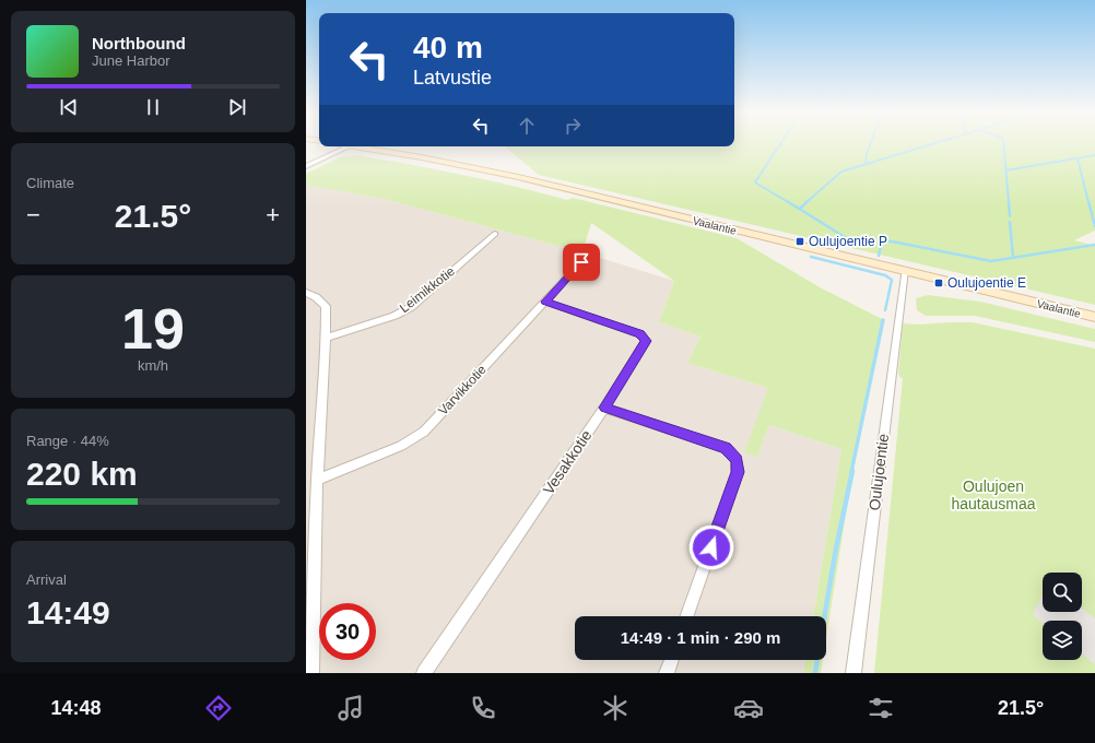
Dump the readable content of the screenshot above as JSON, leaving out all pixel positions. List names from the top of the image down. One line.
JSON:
{"streets":{"street":["Vaalantie","Leimikkotie","Varvikkotie","Vesakkotie","Oulujoentie"]},"crossings":[["Vaalantie","Oulujoentie"],["Varvikkotie","Vesakkotie"]],"parks":["Oulujoen hautausmaa"],"places":{"transit":["Oulujoentie P","Oulujoentie E"]},"page":{"turn":["40 m","Latvustie"],"song":["Northbound","June Harbor"],"tile":["Climate",["19","km/h"],["Range · 44%","220 km"],["Arrival","14:49"]],"heat":["−","21.5°","+"],"limit":"30","trip":"14:49 · 1 min · 290 m","tabs":["14:48","21.5°"]}}
